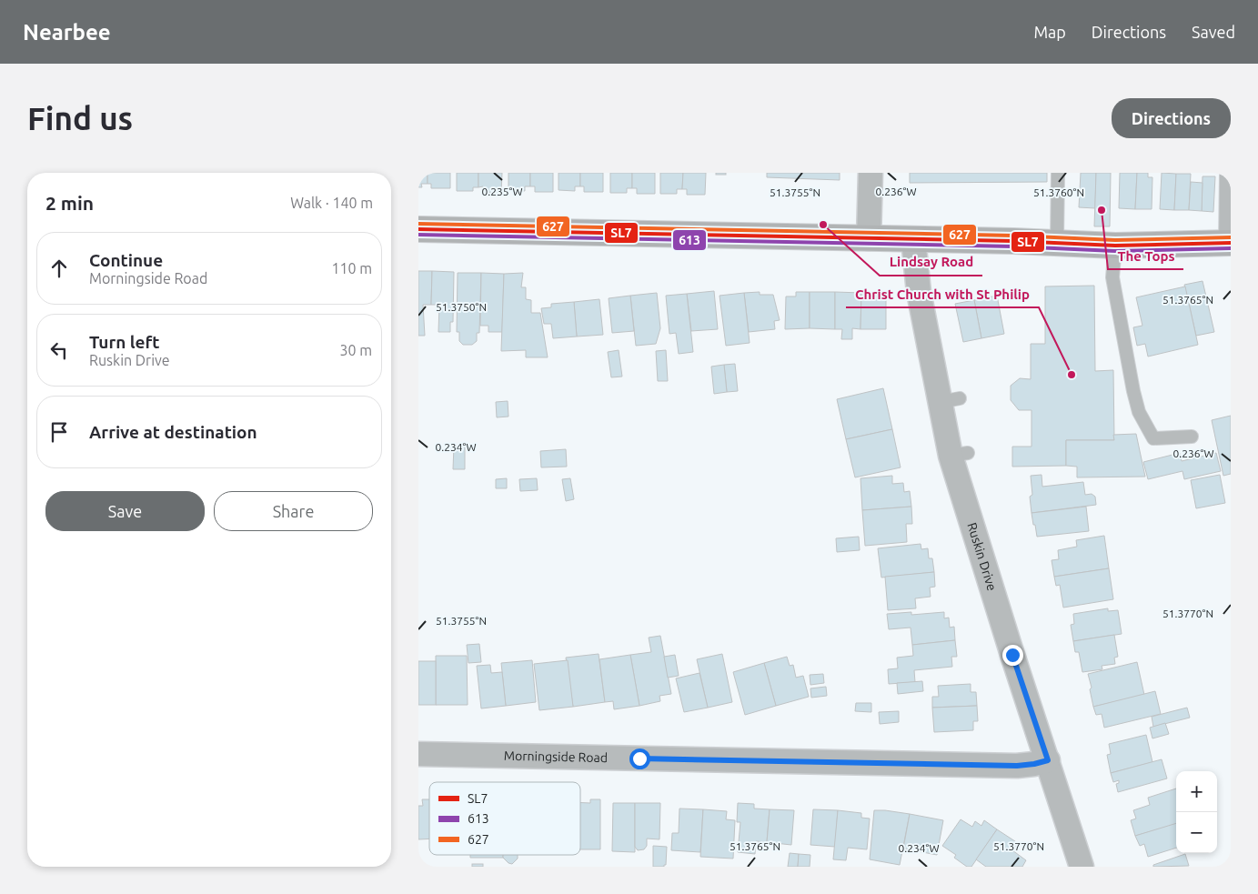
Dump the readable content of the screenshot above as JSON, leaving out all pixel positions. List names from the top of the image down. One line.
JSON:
{"streets":{"street":["Ruskin Drive","Morningside Road"]},"crossings":[["Ruskin Drive","Morningside Road"]],"places":["The Tops","Lindsay Road","Christ Church with St Philip"],"lines":["transit line 627","transit line SL7","transit line 613"],"legend":["SL7","613","627"],"page":{"header":"Nearbee","nav":["Map","Directions","Saved"],"buttons":["Directions",["Save","Share"]],"title":"Find us","heading":["2 min","Walk · 140 m"],"list":[["Continue","Morningside Road","110 m"],["Turn left","Ruskin Drive","30 m"],"Arrive at destination"],"map_buttons":["+","−"]},"coordinates":["0.235°W","0.236°W","51.3755°N","51.3760°N","51.3765°N","51.3750°N","0.234°W","51.3770°N"]}
